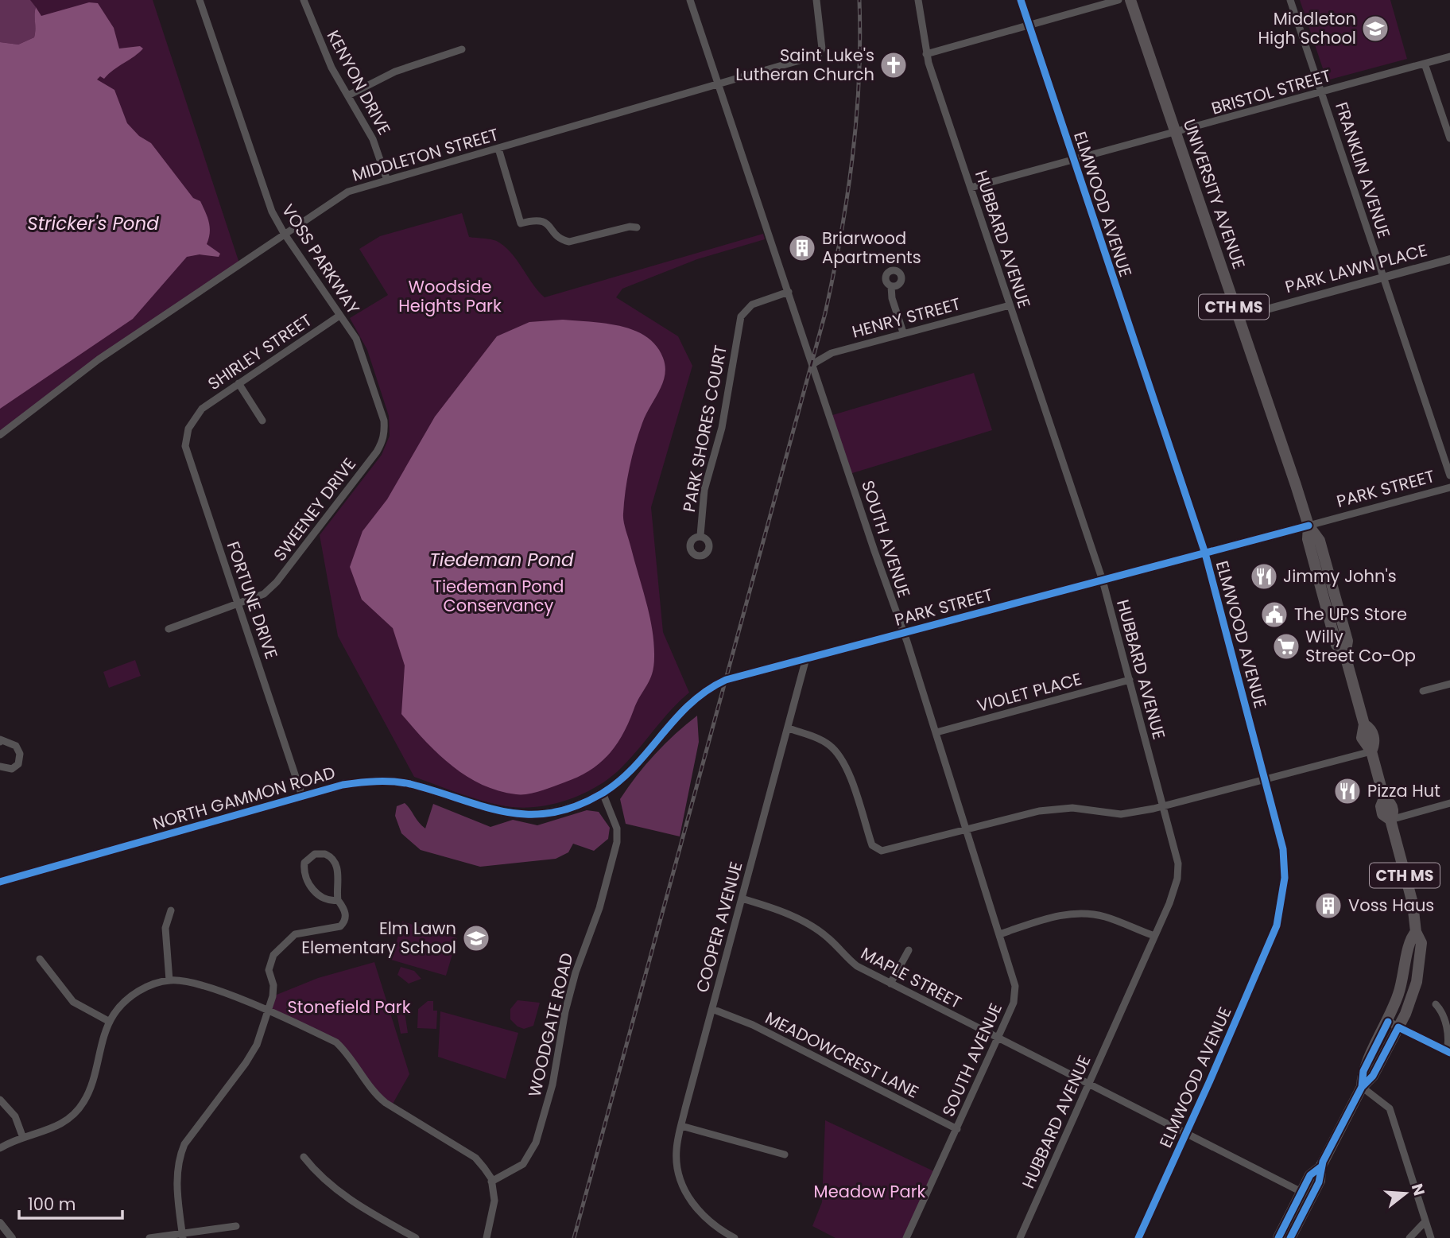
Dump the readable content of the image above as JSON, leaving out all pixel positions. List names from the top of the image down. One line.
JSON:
{"streets":{"main road":["UNIVERSITY AVENUE","CTH MS","PARK STREET","NORTH GAMMON ROAD"],"street":["KENYON DRIVE","BRISTOL STREET","MIDDLETON STREET","FRANKLIN AVENUE","ELMWOOD AVENUE","HUBBARD AVENUE","VOSS PARKWAY","PARK LAWN PLACE","HENRY STREET","SHIRLEY STREET","PARK SHORES COURT","SWEENEY DRIVE","SOUTH AVENUE","FORTUNE DRIVE","VIOLET PLACE","COOPER AVENUE","MAPLE STREET","WOODGATE ROAD","MEADOWCREST LANE"]},"crossings":[["KENYON DRIVE","MIDDLETON STREET"],["BRISTOL STREET","FRANKLIN AVENUE"],["BRISTOL STREET","UNIVERSITY AVENUE"],["BRISTOL STREET","ELMWOOD AVENUE"],["BRISTOL STREET","HUBBARD AVENUE"],["MIDDLETON STREET","VOSS PARKWAY"],["MIDDLETON STREET","SOUTH AVENUE"],["FRANKLIN AVENUE","PARK LAWN PLACE"],["UNIVERSITY AVENUE","PARK LAWN PLACE"],["UNIVERSITY AVENUE","PARK STREET"],["UNIVERSITY AVENUE","MAPLE STREET"],["ELMWOOD AVENUE","PARK STREET"],["ELMWOOD AVENUE","MAPLE STREET"],["HUBBARD AVENUE","HENRY STREET"],["HUBBARD AVENUE","PARK STREET"],["HUBBARD AVENUE","VIOLET PLACE"],["HUBBARD AVENUE","MAPLE STREET"],["VOSS PARKWAY","SHIRLEY STREET"],["VOSS PARKWAY","SWEENEY DRIVE"],["HENRY STREET","SOUTH AVENUE"],["SHIRLEY STREET","FORTUNE DRIVE"],["PARK SHORES COURT","SOUTH AVENUE"],["PARK STREET","SOUTH AVENUE"],["PARK STREET","NORTH GAMMON ROAD"],["PARK STREET","COOPER AVENUE"],["SWEENEY DRIVE","FORTUNE DRIVE"],["SOUTH AVENUE","VIOLET PLACE"],["SOUTH AVENUE","MAPLE STREET"],["SOUTH AVENUE","MEADOWCREST LANE"],["FORTUNE DRIVE","NORTH GAMMON ROAD"],["NORTH GAMMON ROAD","WOODGATE ROAD"],["COOPER AVENUE","MAPLE STREET"],["COOPER AVENUE","MEADOWCREST LANE"]],"water":["Stricker's Pond","Tiedeman Pond"],"parks":["Woodside Heights Park","Tiedeman Pond Conservancy","Stonefield Park","Meadow Park"],"places":{"school or university":["Middleton High School","Elm Lawn Elementary School"],"church":["Saint Luke's Lutheran Church"],"building":["Briarwood Apartments","Voss Haus"],"restaurant":["Jimmy John's","Pizza Hut"],"public building":["The UPS Store"],"supermarket":["Willy Street Co-Op"]},"scale_bar":"100 m","north":"right"}
